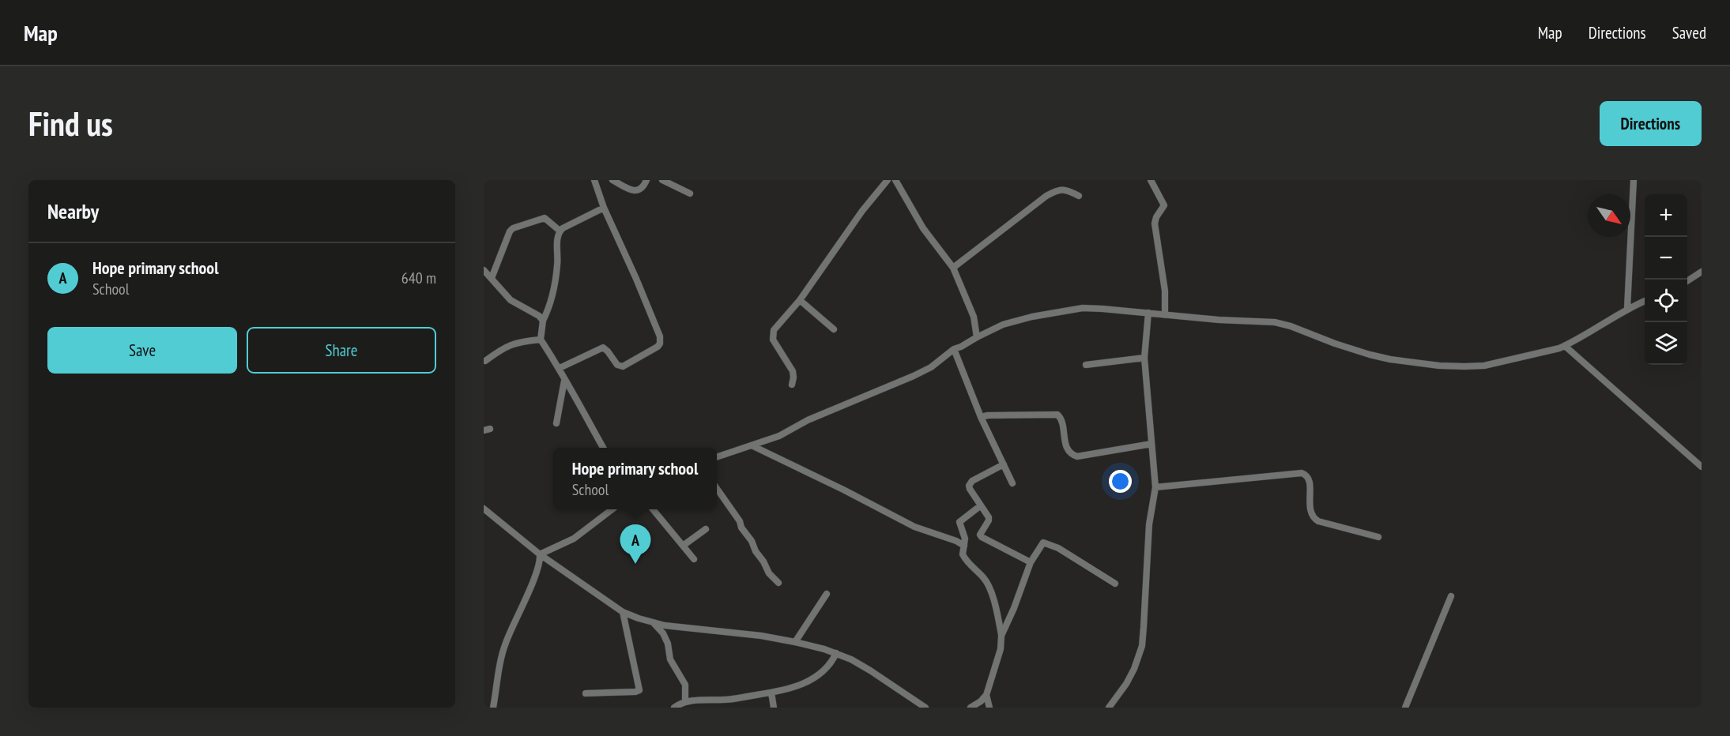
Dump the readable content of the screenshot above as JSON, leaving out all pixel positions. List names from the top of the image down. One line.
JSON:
{"north":"bottom right","page":{"header":"Map","nav":["Map","Directions","Saved"],"buttons":["Directions",["Save","Share"]],"title":"Find us","heading":"Nearby","map_buttons":["+","−"],"list":[{"mark":"A","name":"Hope primary school","note":"School","value":"640 m"}],"popup":["Hope primary school","School"],"pins":"A"}}
